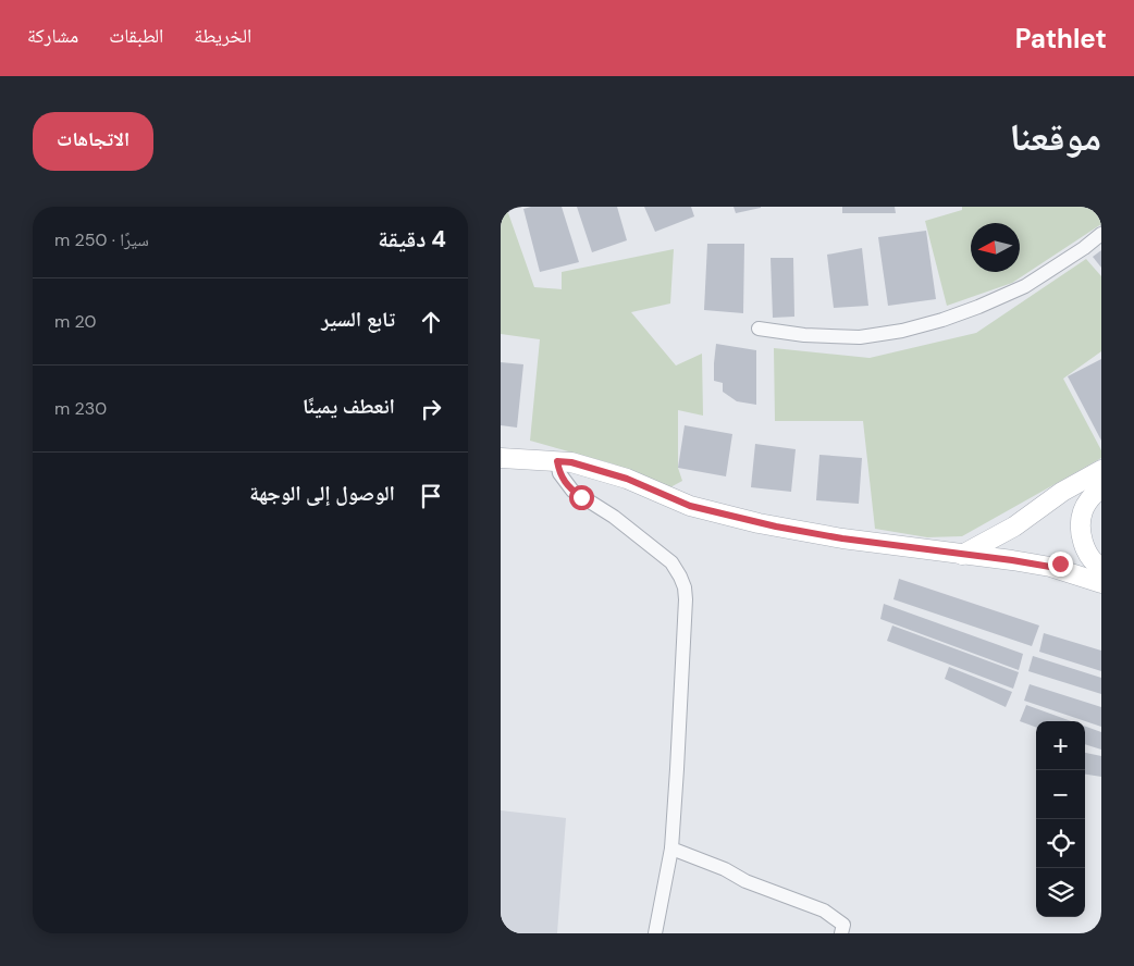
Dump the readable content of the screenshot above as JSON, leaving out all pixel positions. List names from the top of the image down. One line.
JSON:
{"north":"left","page":{"header":"Pathlet","nav":["الخريطة","الطبقات","مشاركة"],"title":"موقعنا","buttons":"الاتجاهات","heading":["4 دقيقة","سيرًا · 250 m"],"list":[["تابع السير","20 m"],["انعطف يمينًا","230 m"],"الوصول إلى الوجهة"],"map_buttons":["+","−"]}}
